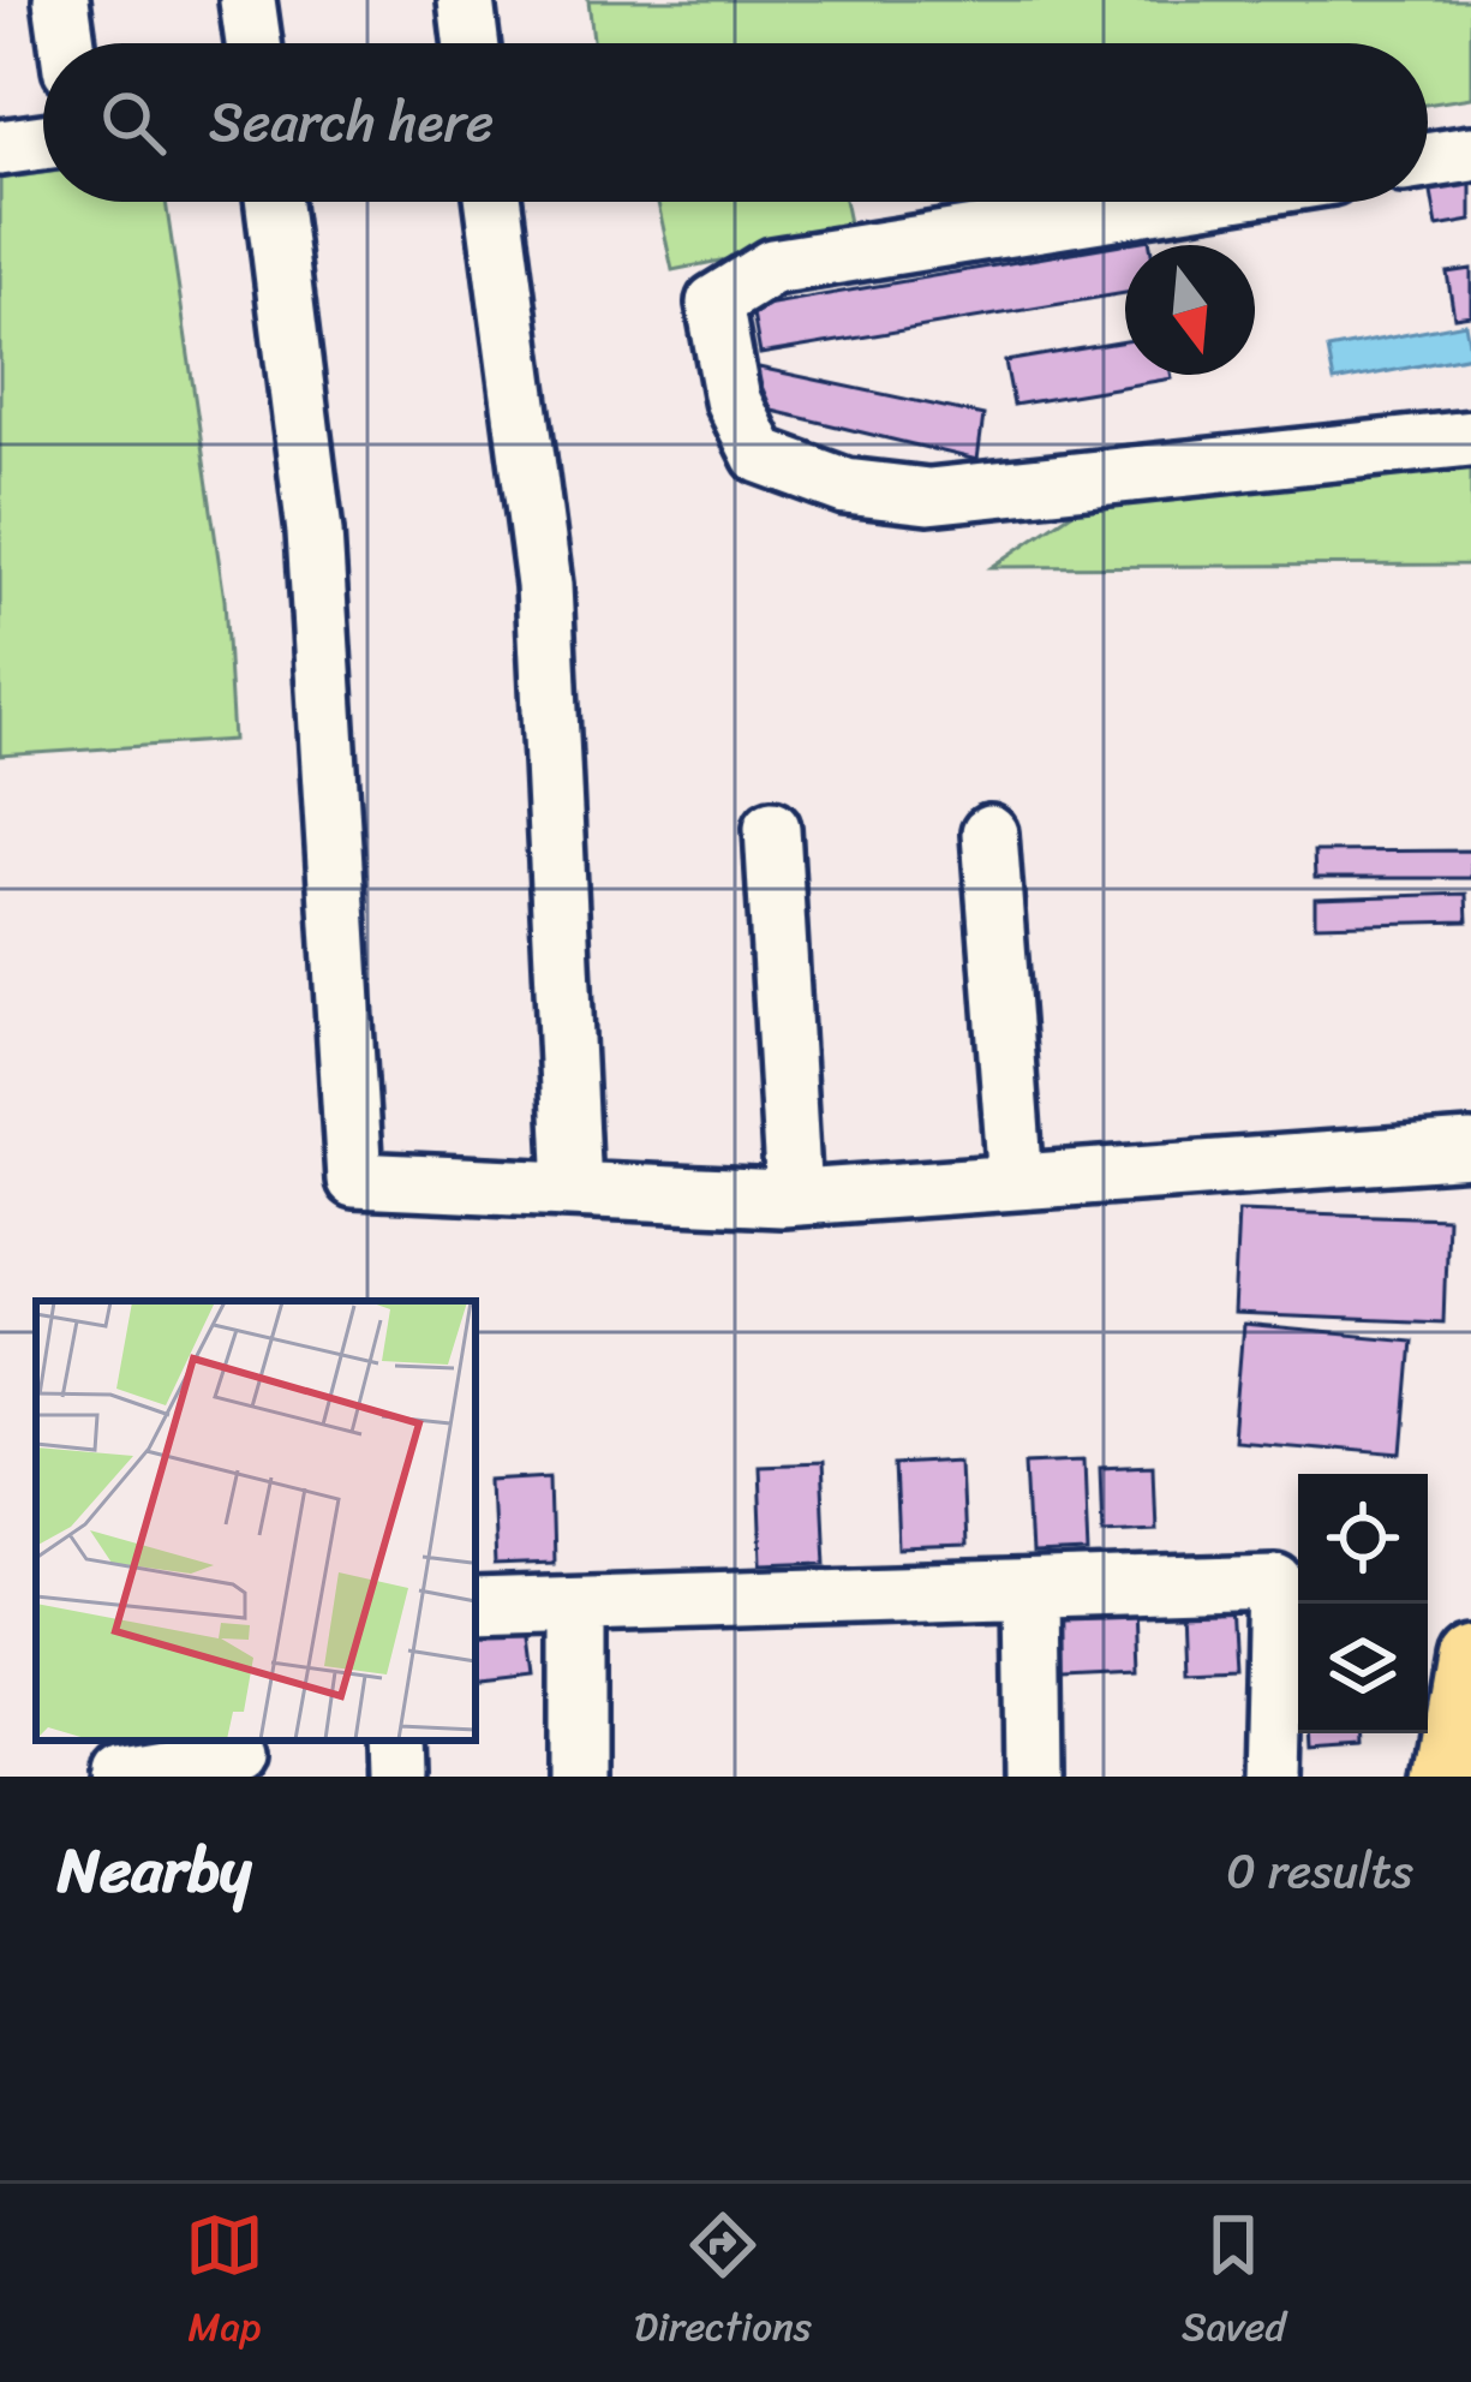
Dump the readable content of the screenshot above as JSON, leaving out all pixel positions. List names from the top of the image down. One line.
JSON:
{"north":"bottom","page":{"search":"Search here","heading":["Nearby","0 results"],"nav":["Map","Directions","Saved"]}}
